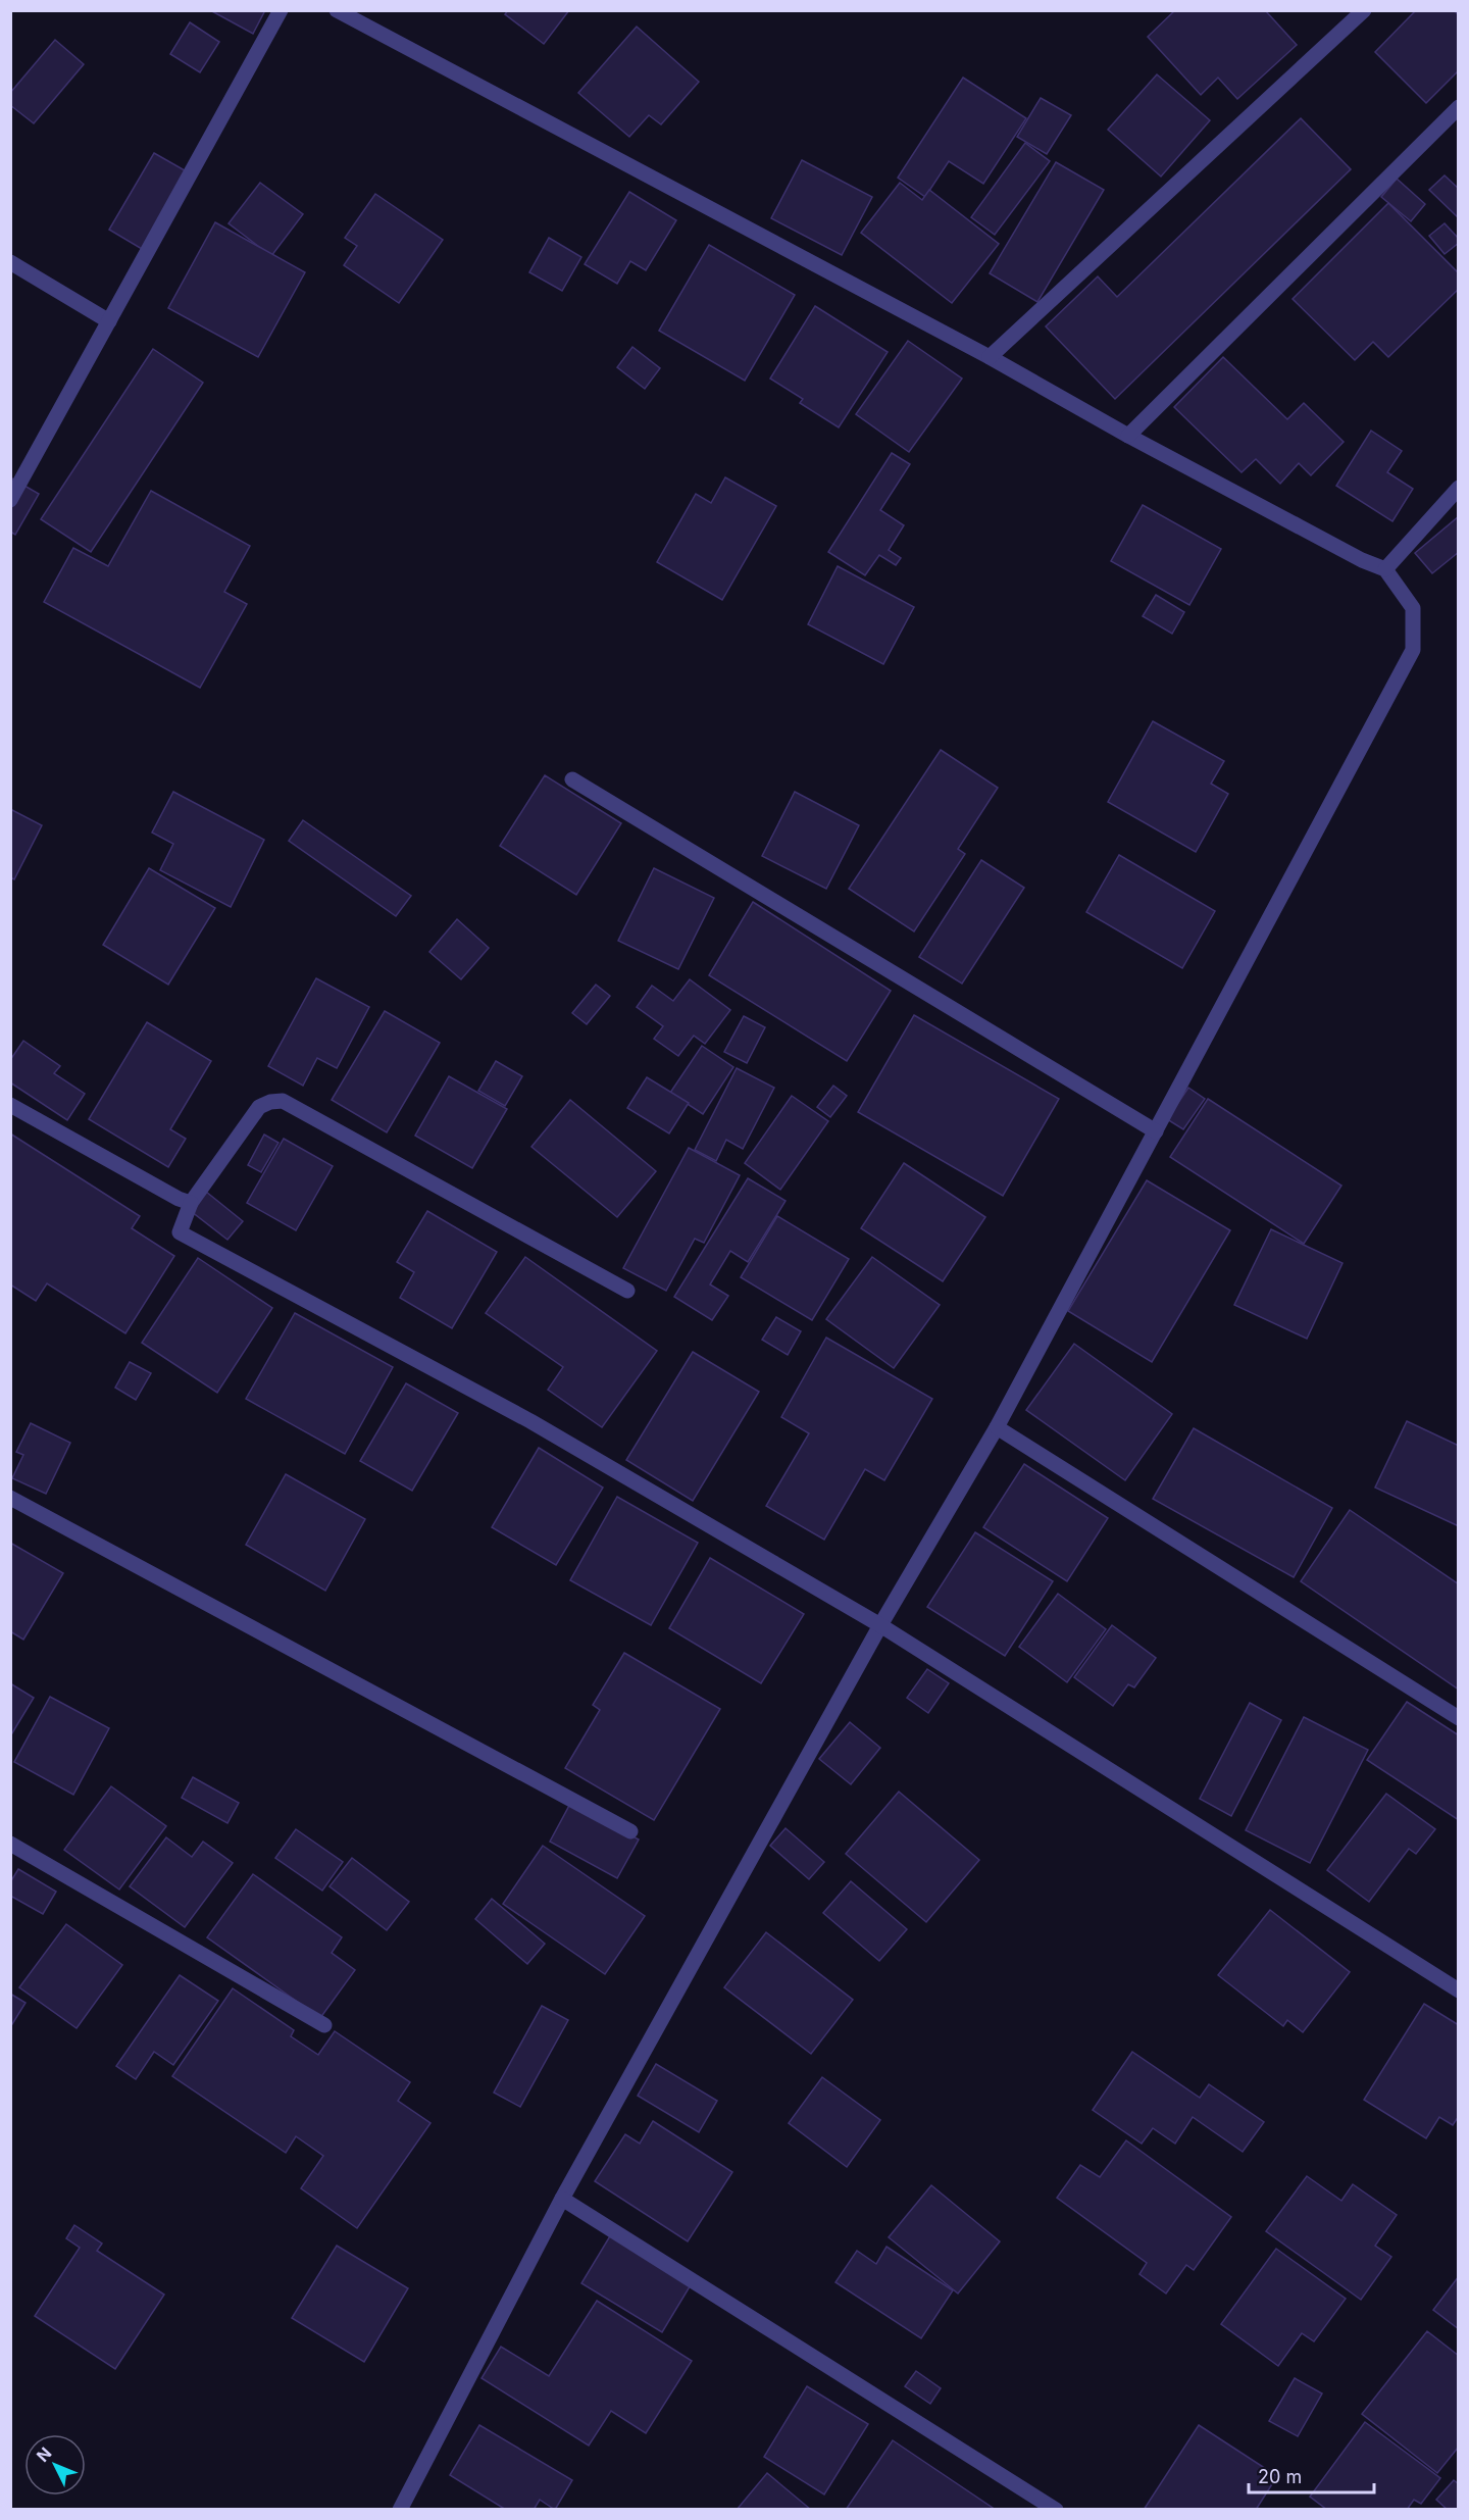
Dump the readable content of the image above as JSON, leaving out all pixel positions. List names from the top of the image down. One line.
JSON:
{"scale_bar":"20 m","north":"top left"}
